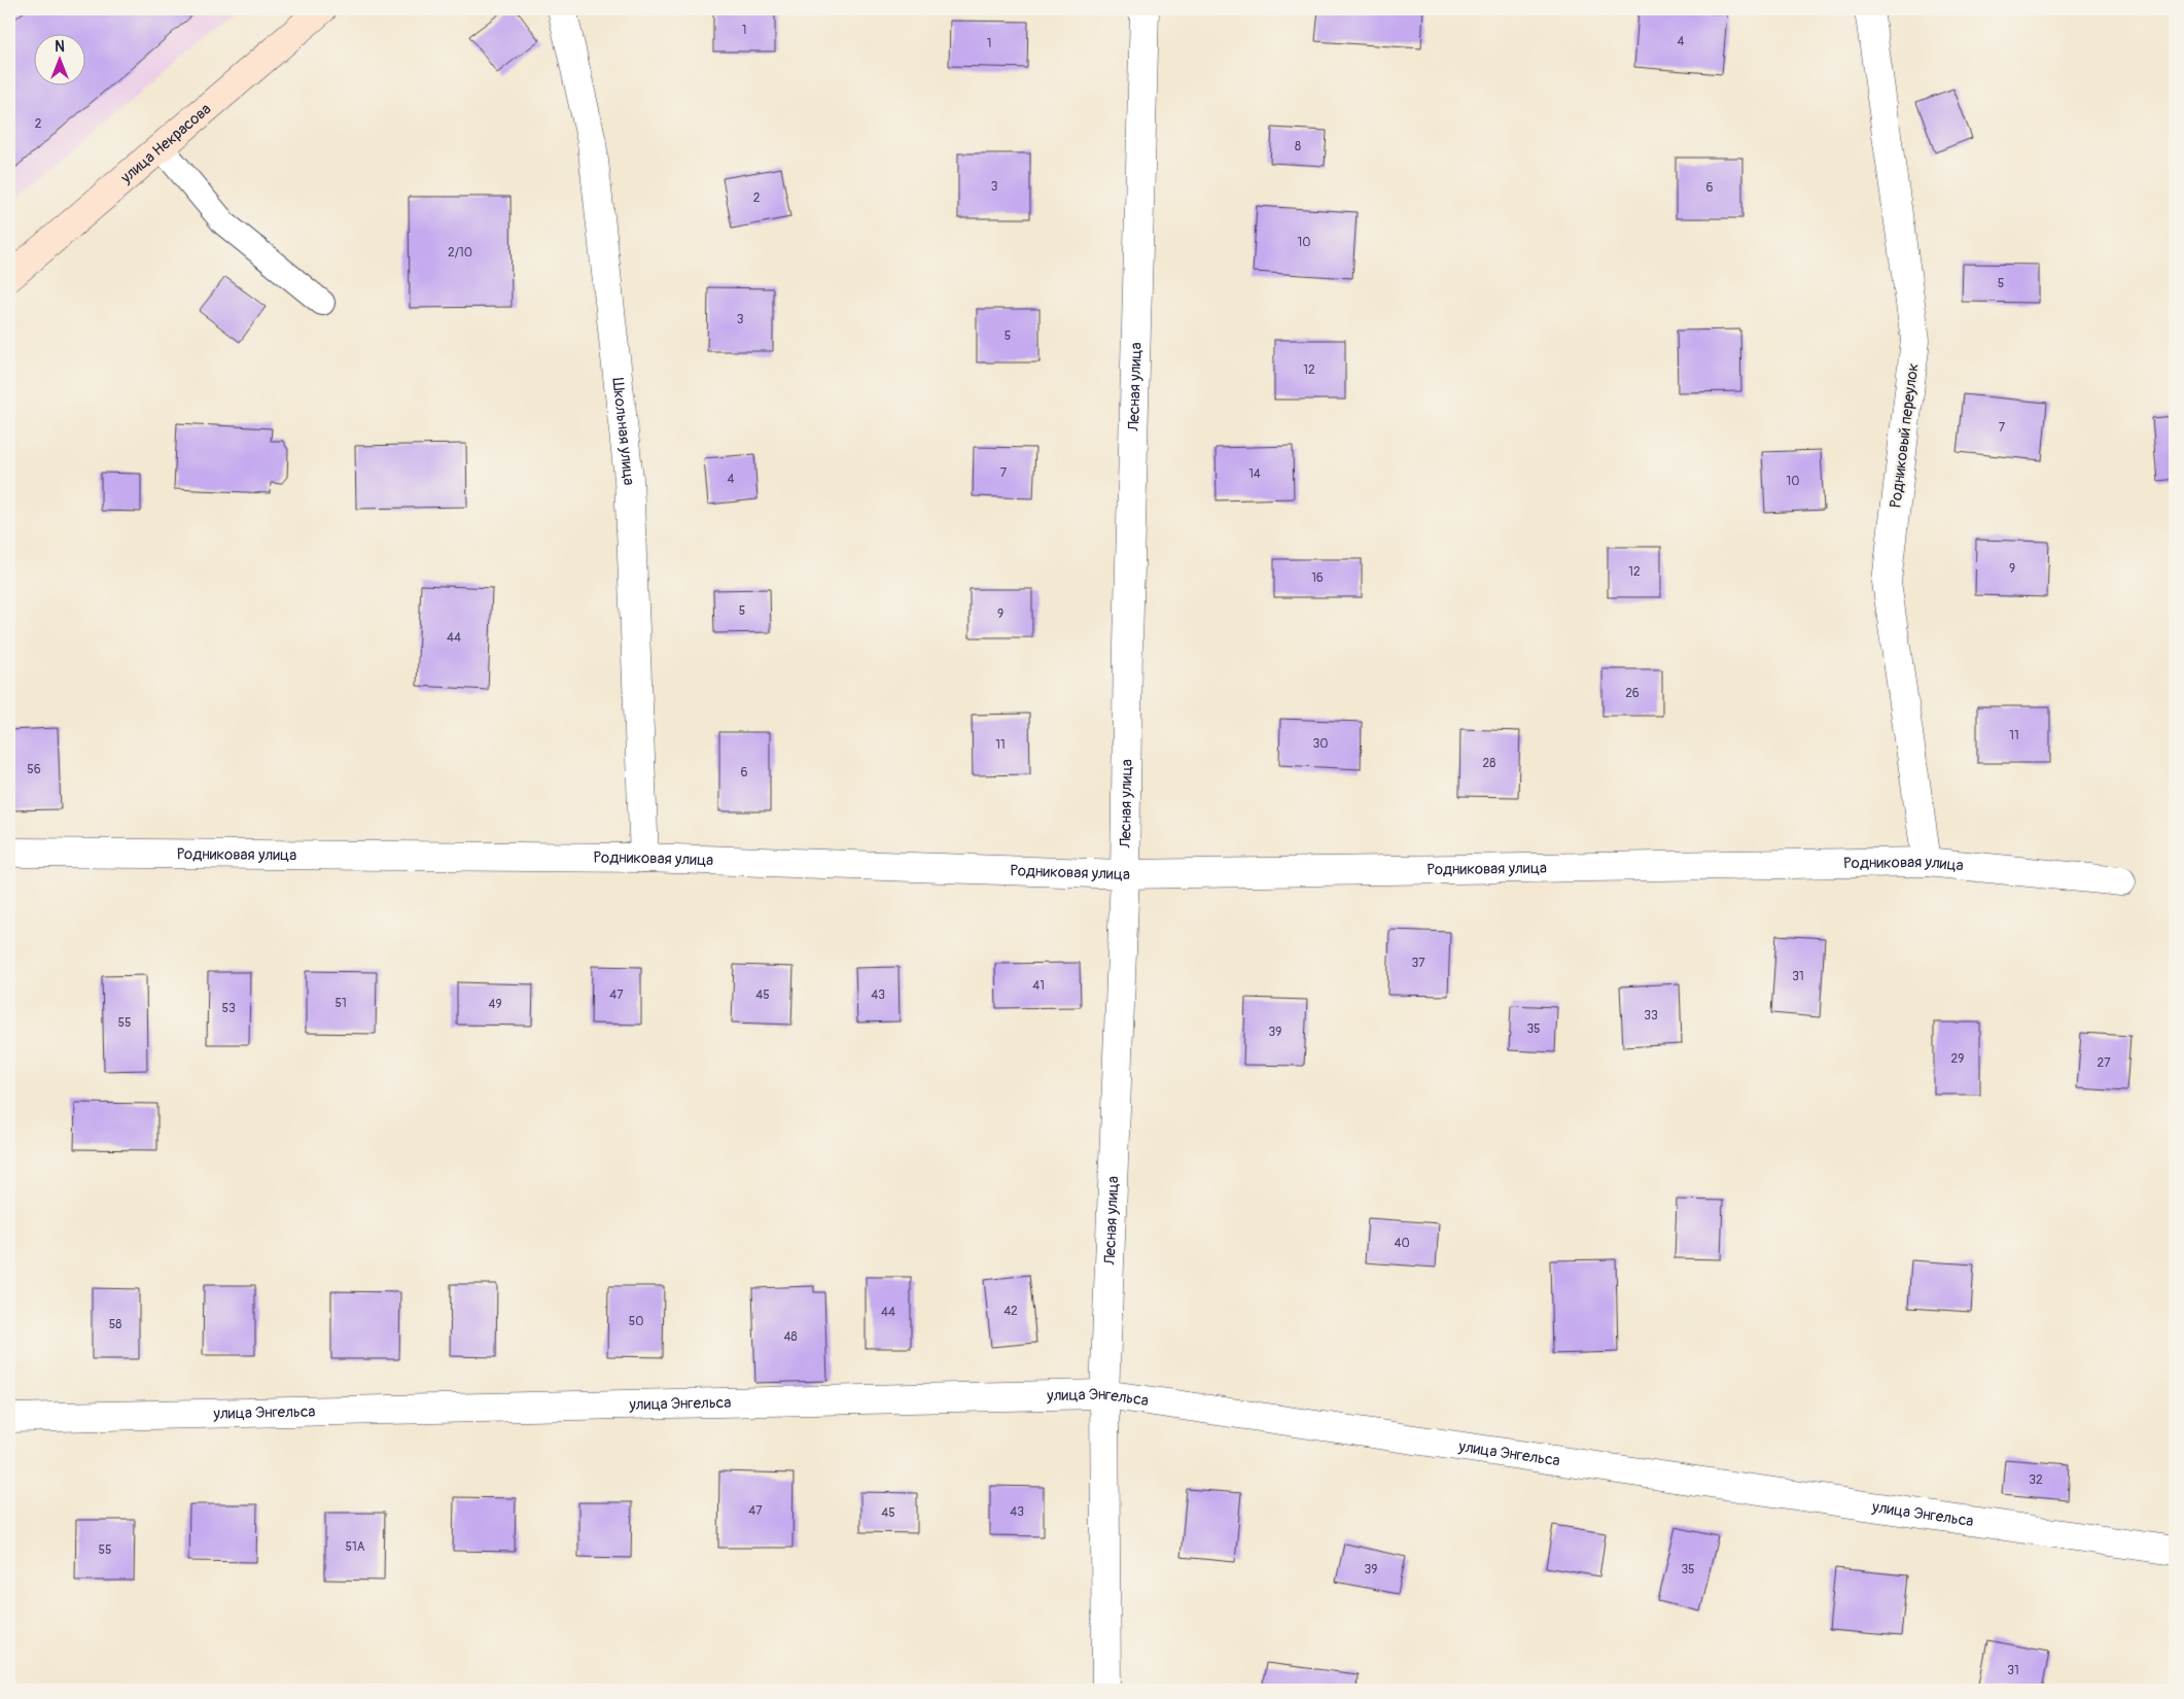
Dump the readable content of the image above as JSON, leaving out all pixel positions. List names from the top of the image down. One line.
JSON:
{"streets":{"street":["улица Некрасова","Лесная улица","Школьная улица","Родниковый переулок","Родниковая улица","улица Энгельса"]},"crossings":[["Лесная улица","Родниковая улица"],["Лесная улица","улица Энгельса"],["Школьная улица","Родниковая улица"],["Родниковый переулок","Родниковая улица"]],"house_numbers":["1","4","1","2","8","3","6","2","10","2/10","5","3","5","12","7","7","14","4","10","9","12","16","5","9","44","26","11","30","11","28","56","6","37","31","41","47","45","43","51","49","53","33","55","35","39","29","27","40","42","44","50","58","48","32","47","43","45","51А","55","39","35","31"],"north":"top"}
